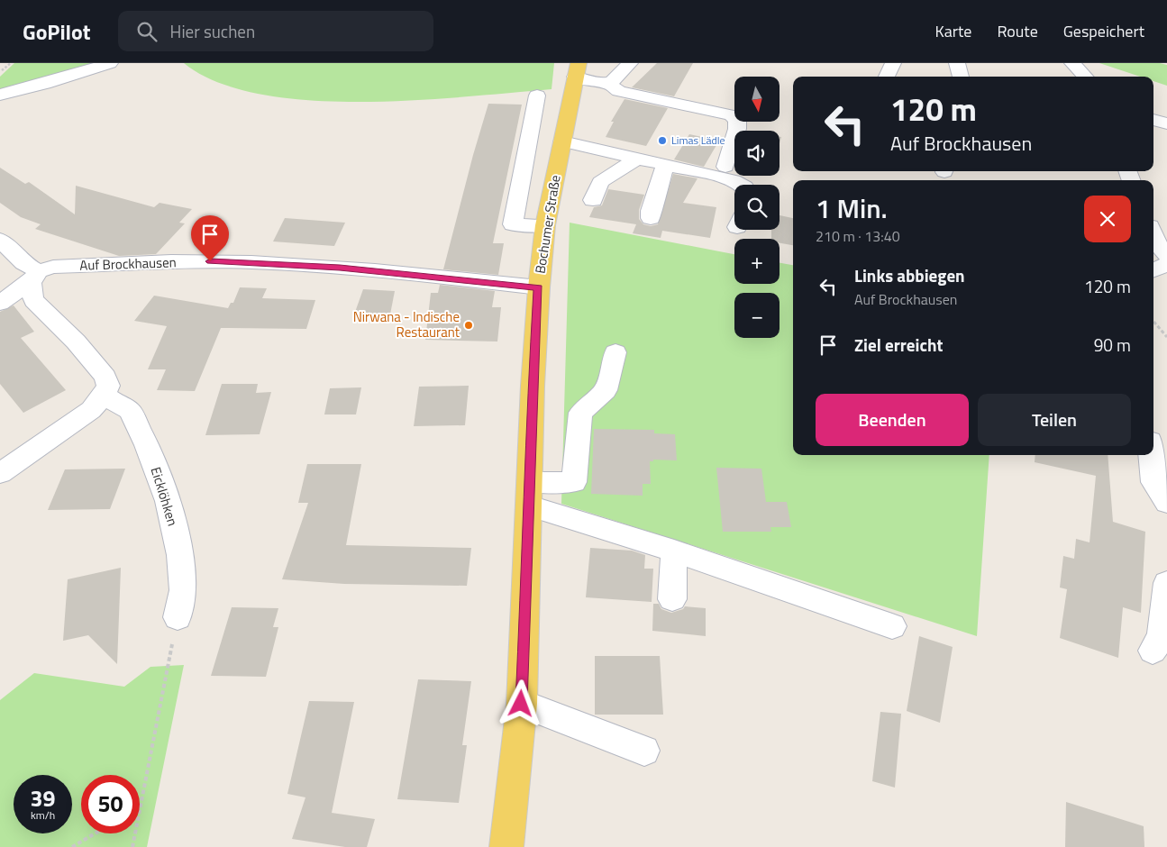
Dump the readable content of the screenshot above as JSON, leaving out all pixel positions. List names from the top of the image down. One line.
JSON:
{"streets":{"main road":["Bochumer Straße"],"street":["Auf Brockhausen","Eicklöhken"]},"crossings":[["Bochumer Straße","Auf Brockhausen"]],"places":["Limas Lädle","Nirwana - Indische Restaurant"],"north":"bottom","page":{"header":"GoPilot","search":"Hier suchen","nav":["Karte","Route","Gespeichert"],"map_buttons":["+","−"],"turn":["120 m","Auf Brockhausen"],"heading":["1 Min.","210 m · 13:40"],"list":[{"name":"Links abbiegen","note":"Auf Brockhausen","value":"120 m"},{"name":"Ziel erreicht","value":"90 m"}],"buttons":["Beenden","Teilen"],"speed":"39 km/h","limit":"50"}}
